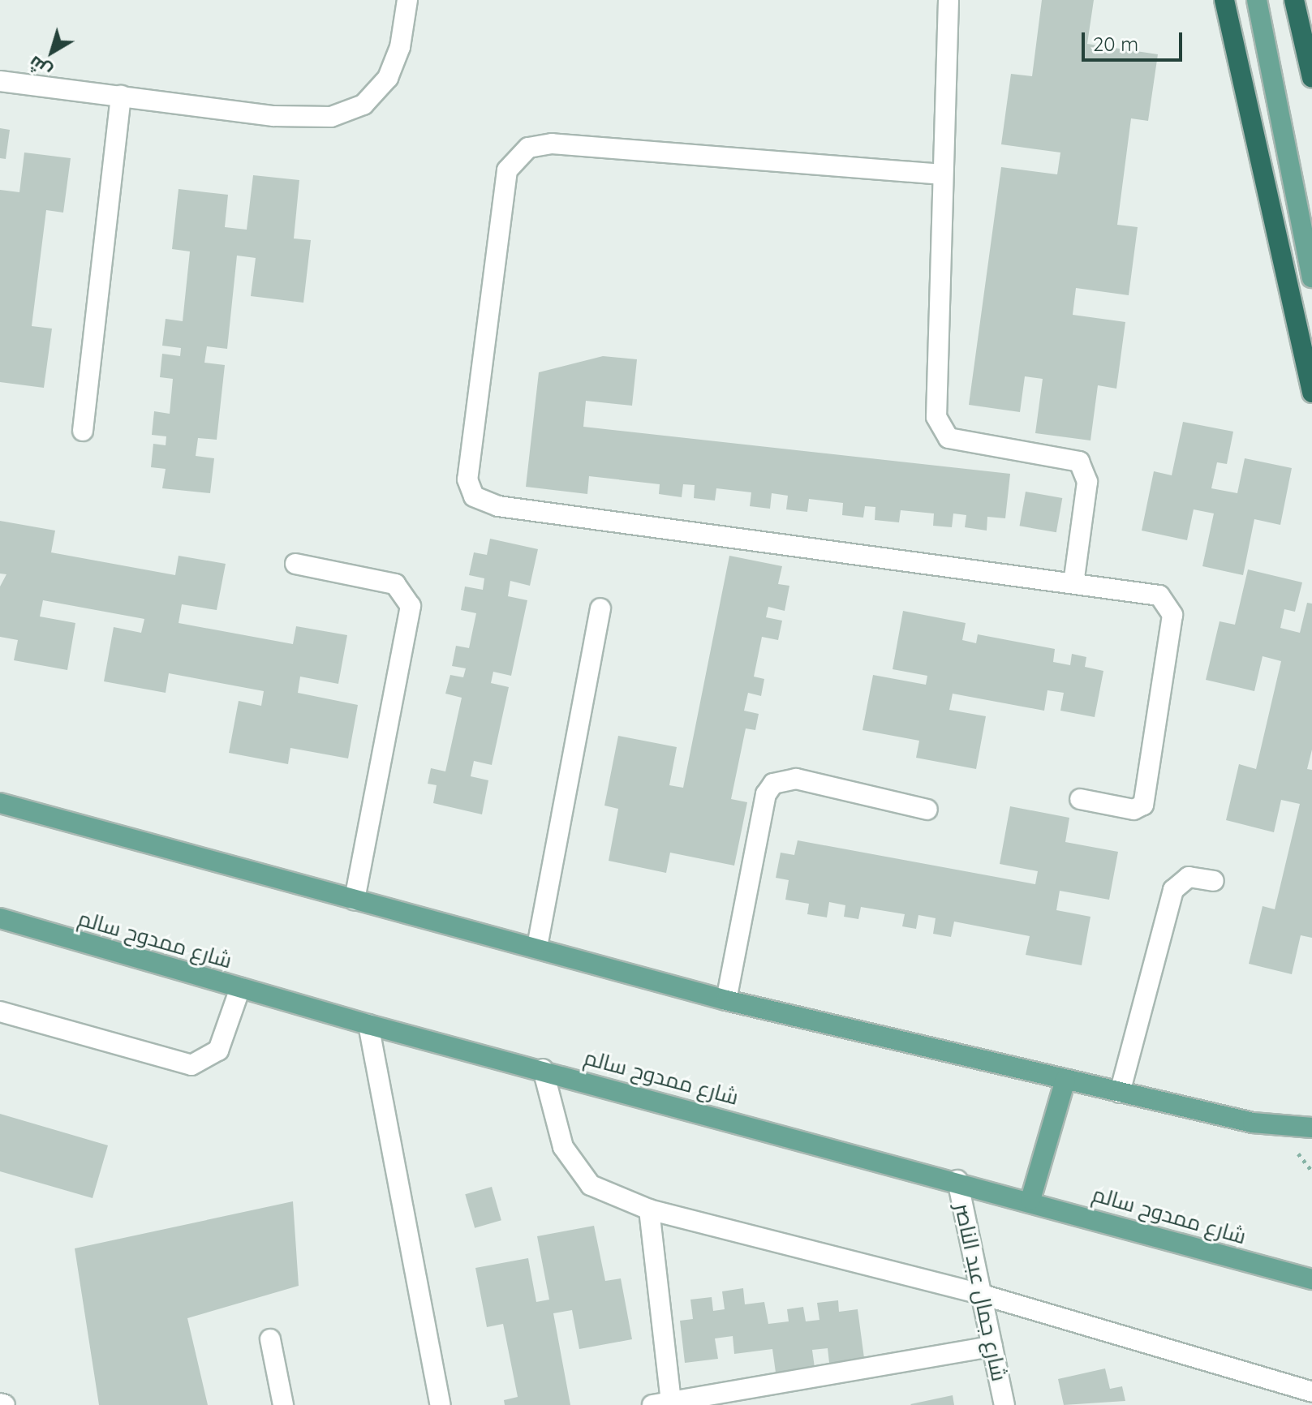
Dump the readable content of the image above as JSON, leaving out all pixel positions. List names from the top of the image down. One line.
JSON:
{"streets":{"main road":["شارع ممدوح سالم"],"street":["شارع جمال عبد الناصر"]},"crossings":[["شارع ممدوح سالم","شارع جمال عبد الناصر"]],"scale_bar":"20 m","north":"bottom left"}
